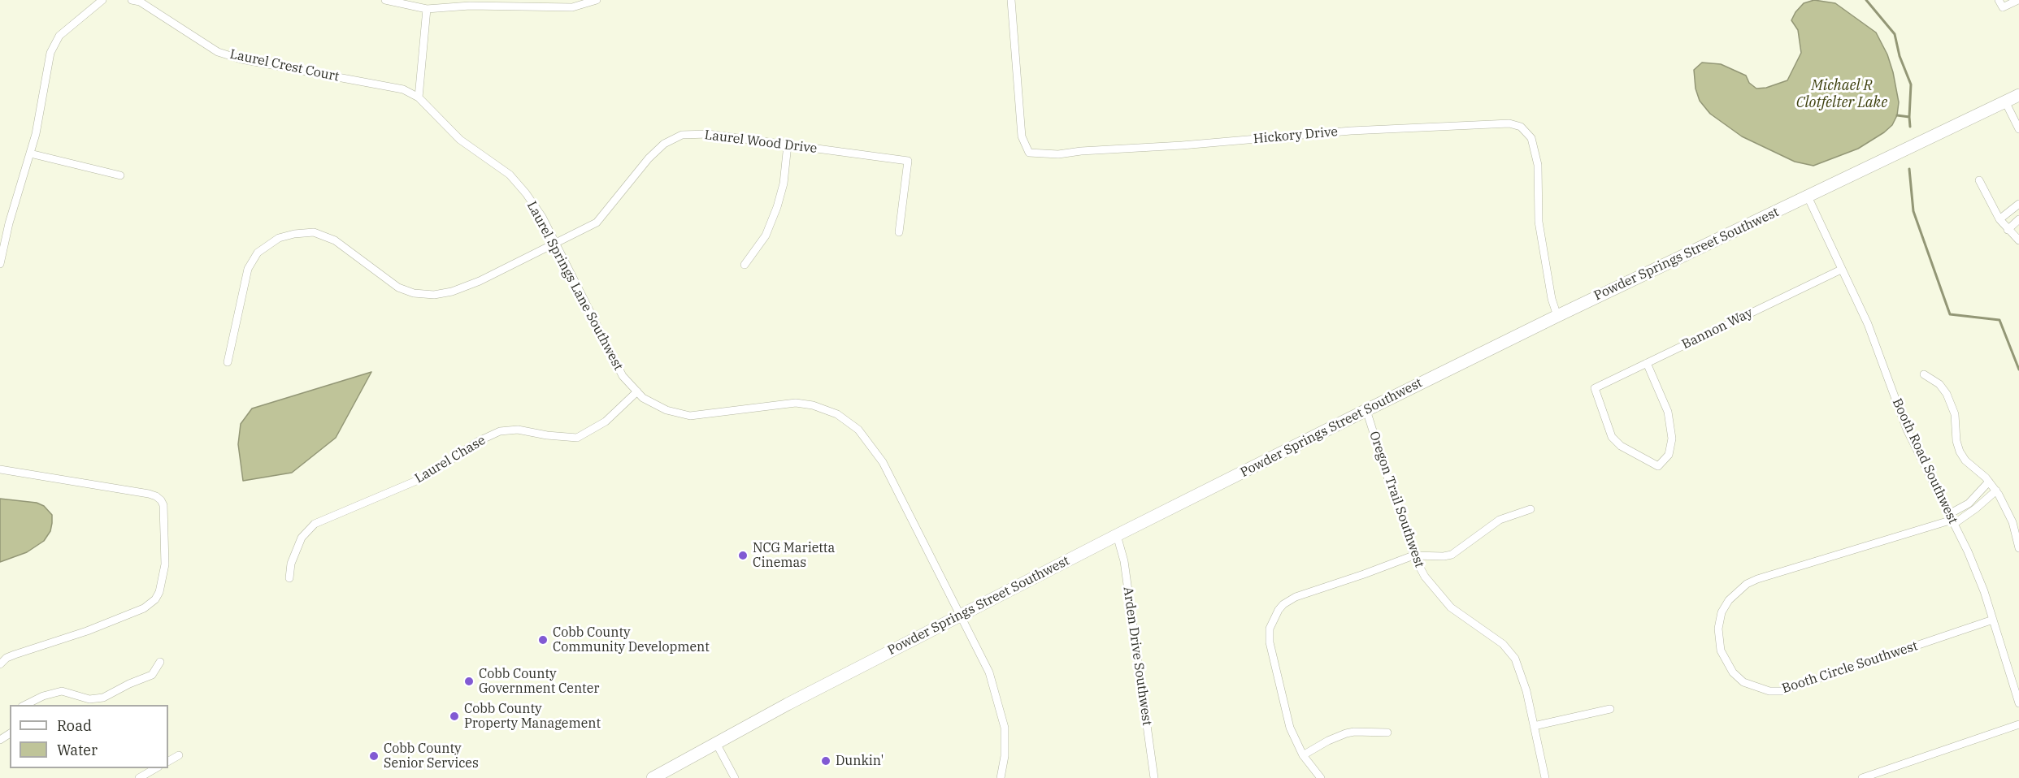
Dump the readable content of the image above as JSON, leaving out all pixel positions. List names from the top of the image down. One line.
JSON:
{"streets":{"main road":["Powder Springs Street Southwest"],"street":["Laurel Crest Court","Hickory Drive","Laurel Wood Drive","Laurel Springs Lane Southwest","Bannon Way","Laurel Chase","Booth Road Southwest","Oregon Trail Southwest","Arden Drive Southwest","Booth Circle Southwest"]},"crossings":[["Laurel Crest Court","Laurel Springs Lane Southwest"],["Hickory Drive","Powder Springs Street Southwest"],["Laurel Wood Drive","Laurel Springs Lane Southwest"],["Powder Springs Street Southwest","Laurel Springs Lane Southwest"],["Powder Springs Street Southwest","Booth Road Southwest"],["Powder Springs Street Southwest","Oregon Trail Southwest"],["Powder Springs Street Southwest","Arden Drive Southwest"],["Laurel Springs Lane Southwest","Laurel Chase"],["Bannon Way","Booth Road Southwest"],["Booth Road Southwest","Booth Circle Southwest"]],"water":["Michael R Clotfelter Lake"],"places":["NCG Marietta Cinemas","Cobb County Community Development","Cobb County Government Center","Cobb County Property Management","Cobb County Senior Services","Dunkin'"],"legend":["Road","Water"]}
